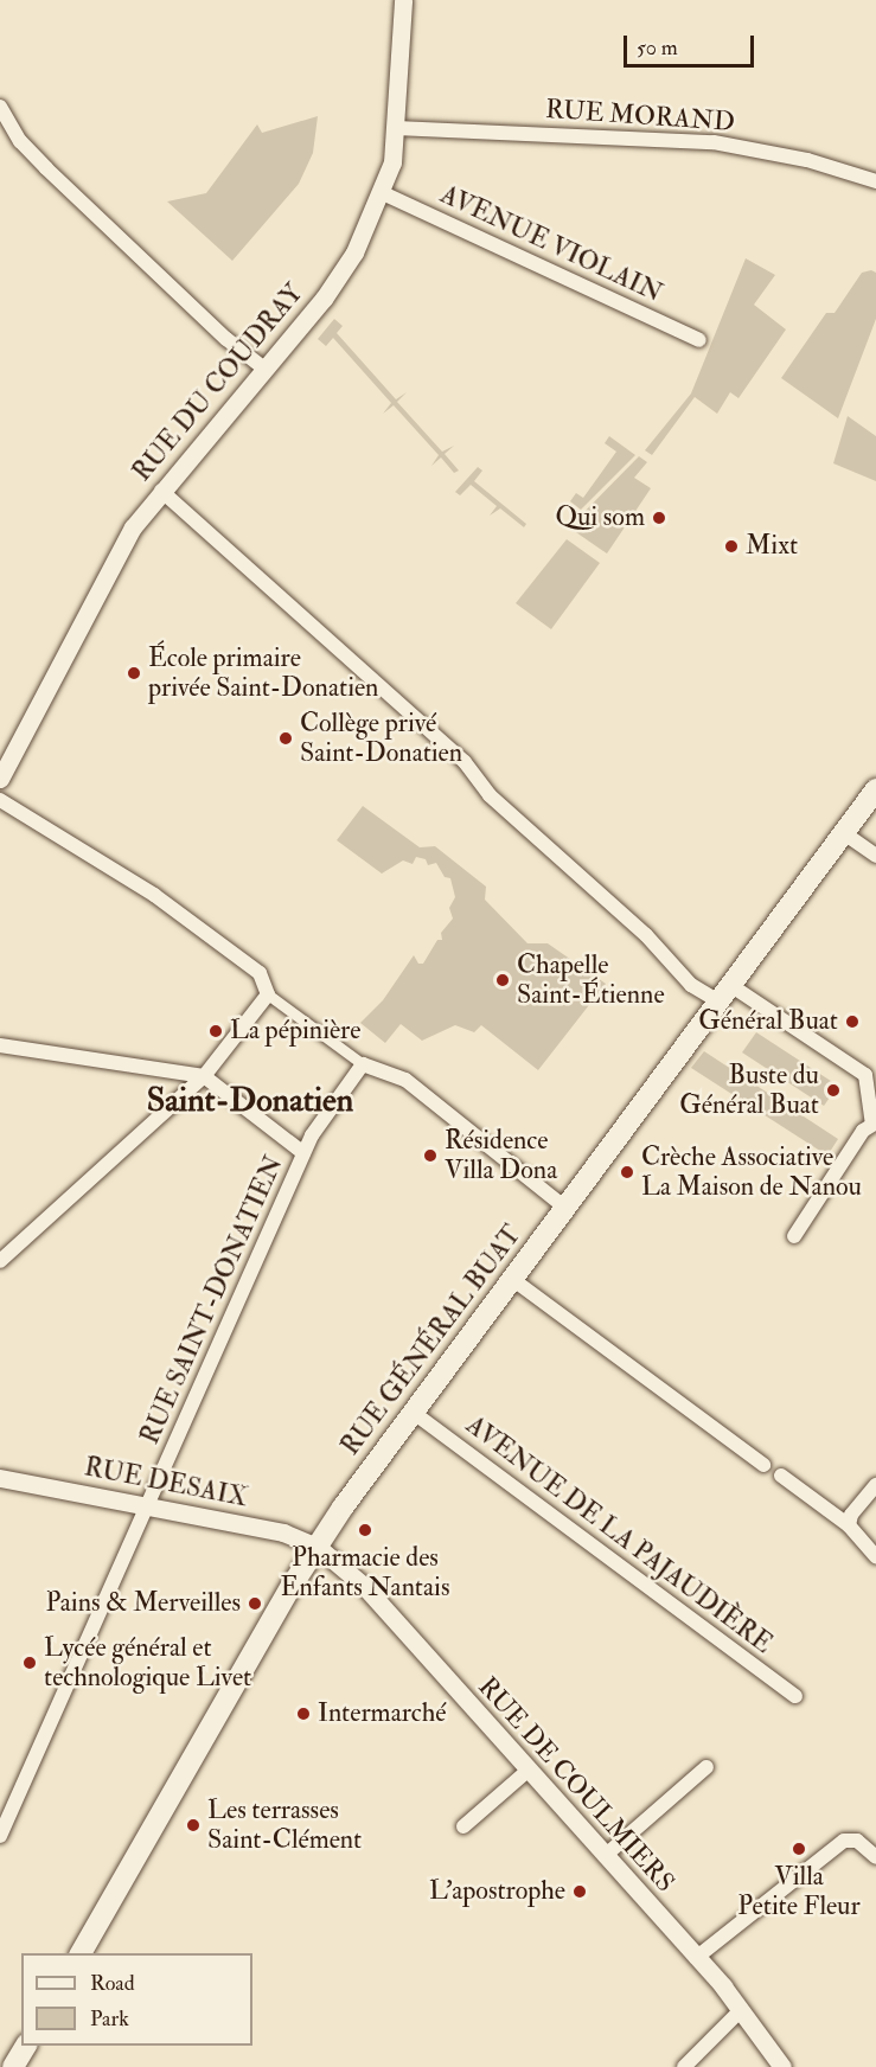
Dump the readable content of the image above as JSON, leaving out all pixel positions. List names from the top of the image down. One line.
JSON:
{"streets":{"main road":["RUE GÉNÉRAL BUAT"],"street":["RUE MORAND","AVENUE VIOLAIN","RUE DU COUDRAY","RUE SAINT-DONATIEN","RUE DESAIX","AVENUE DE LA PAJAUDIÈRE","RUE DE COULMIERS"]},"crossings":[["RUE MORAND","RUE DU COUDRAY"],["AVENUE VIOLAIN","RUE DU COUDRAY"],["RUE SAINT-DONATIEN","RUE DESAIX"],["RUE GÉNÉRAL BUAT","RUE DESAIX"],["RUE GÉNÉRAL BUAT","AVENUE DE LA PAJAUDIÈRE"],["RUE GÉNÉRAL BUAT","RUE DE COULMIERS"],["RUE DESAIX","RUE DE COULMIERS"]],"districts":["Saint-Donatien"],"places":["Qui som","Mixt","École primaire privée Saint-Donatien","Collège privé Saint-Donatien","Chapelle Saint-Étienne","Général Buat","La pépinière","Buste du Général Buat","Résidence Villa Dona","Crèche Associative La Maison de Nanou","Pharmacie des Enfants Nantais","Pains & Merveilles","Lycée général et technologique Livet","Intermarché","Les terrasses Saint-Clément","Villa Petite Fleur","L'apostrophe"],"legend":["Road","Park"],"scale_bar":"50 m"}
